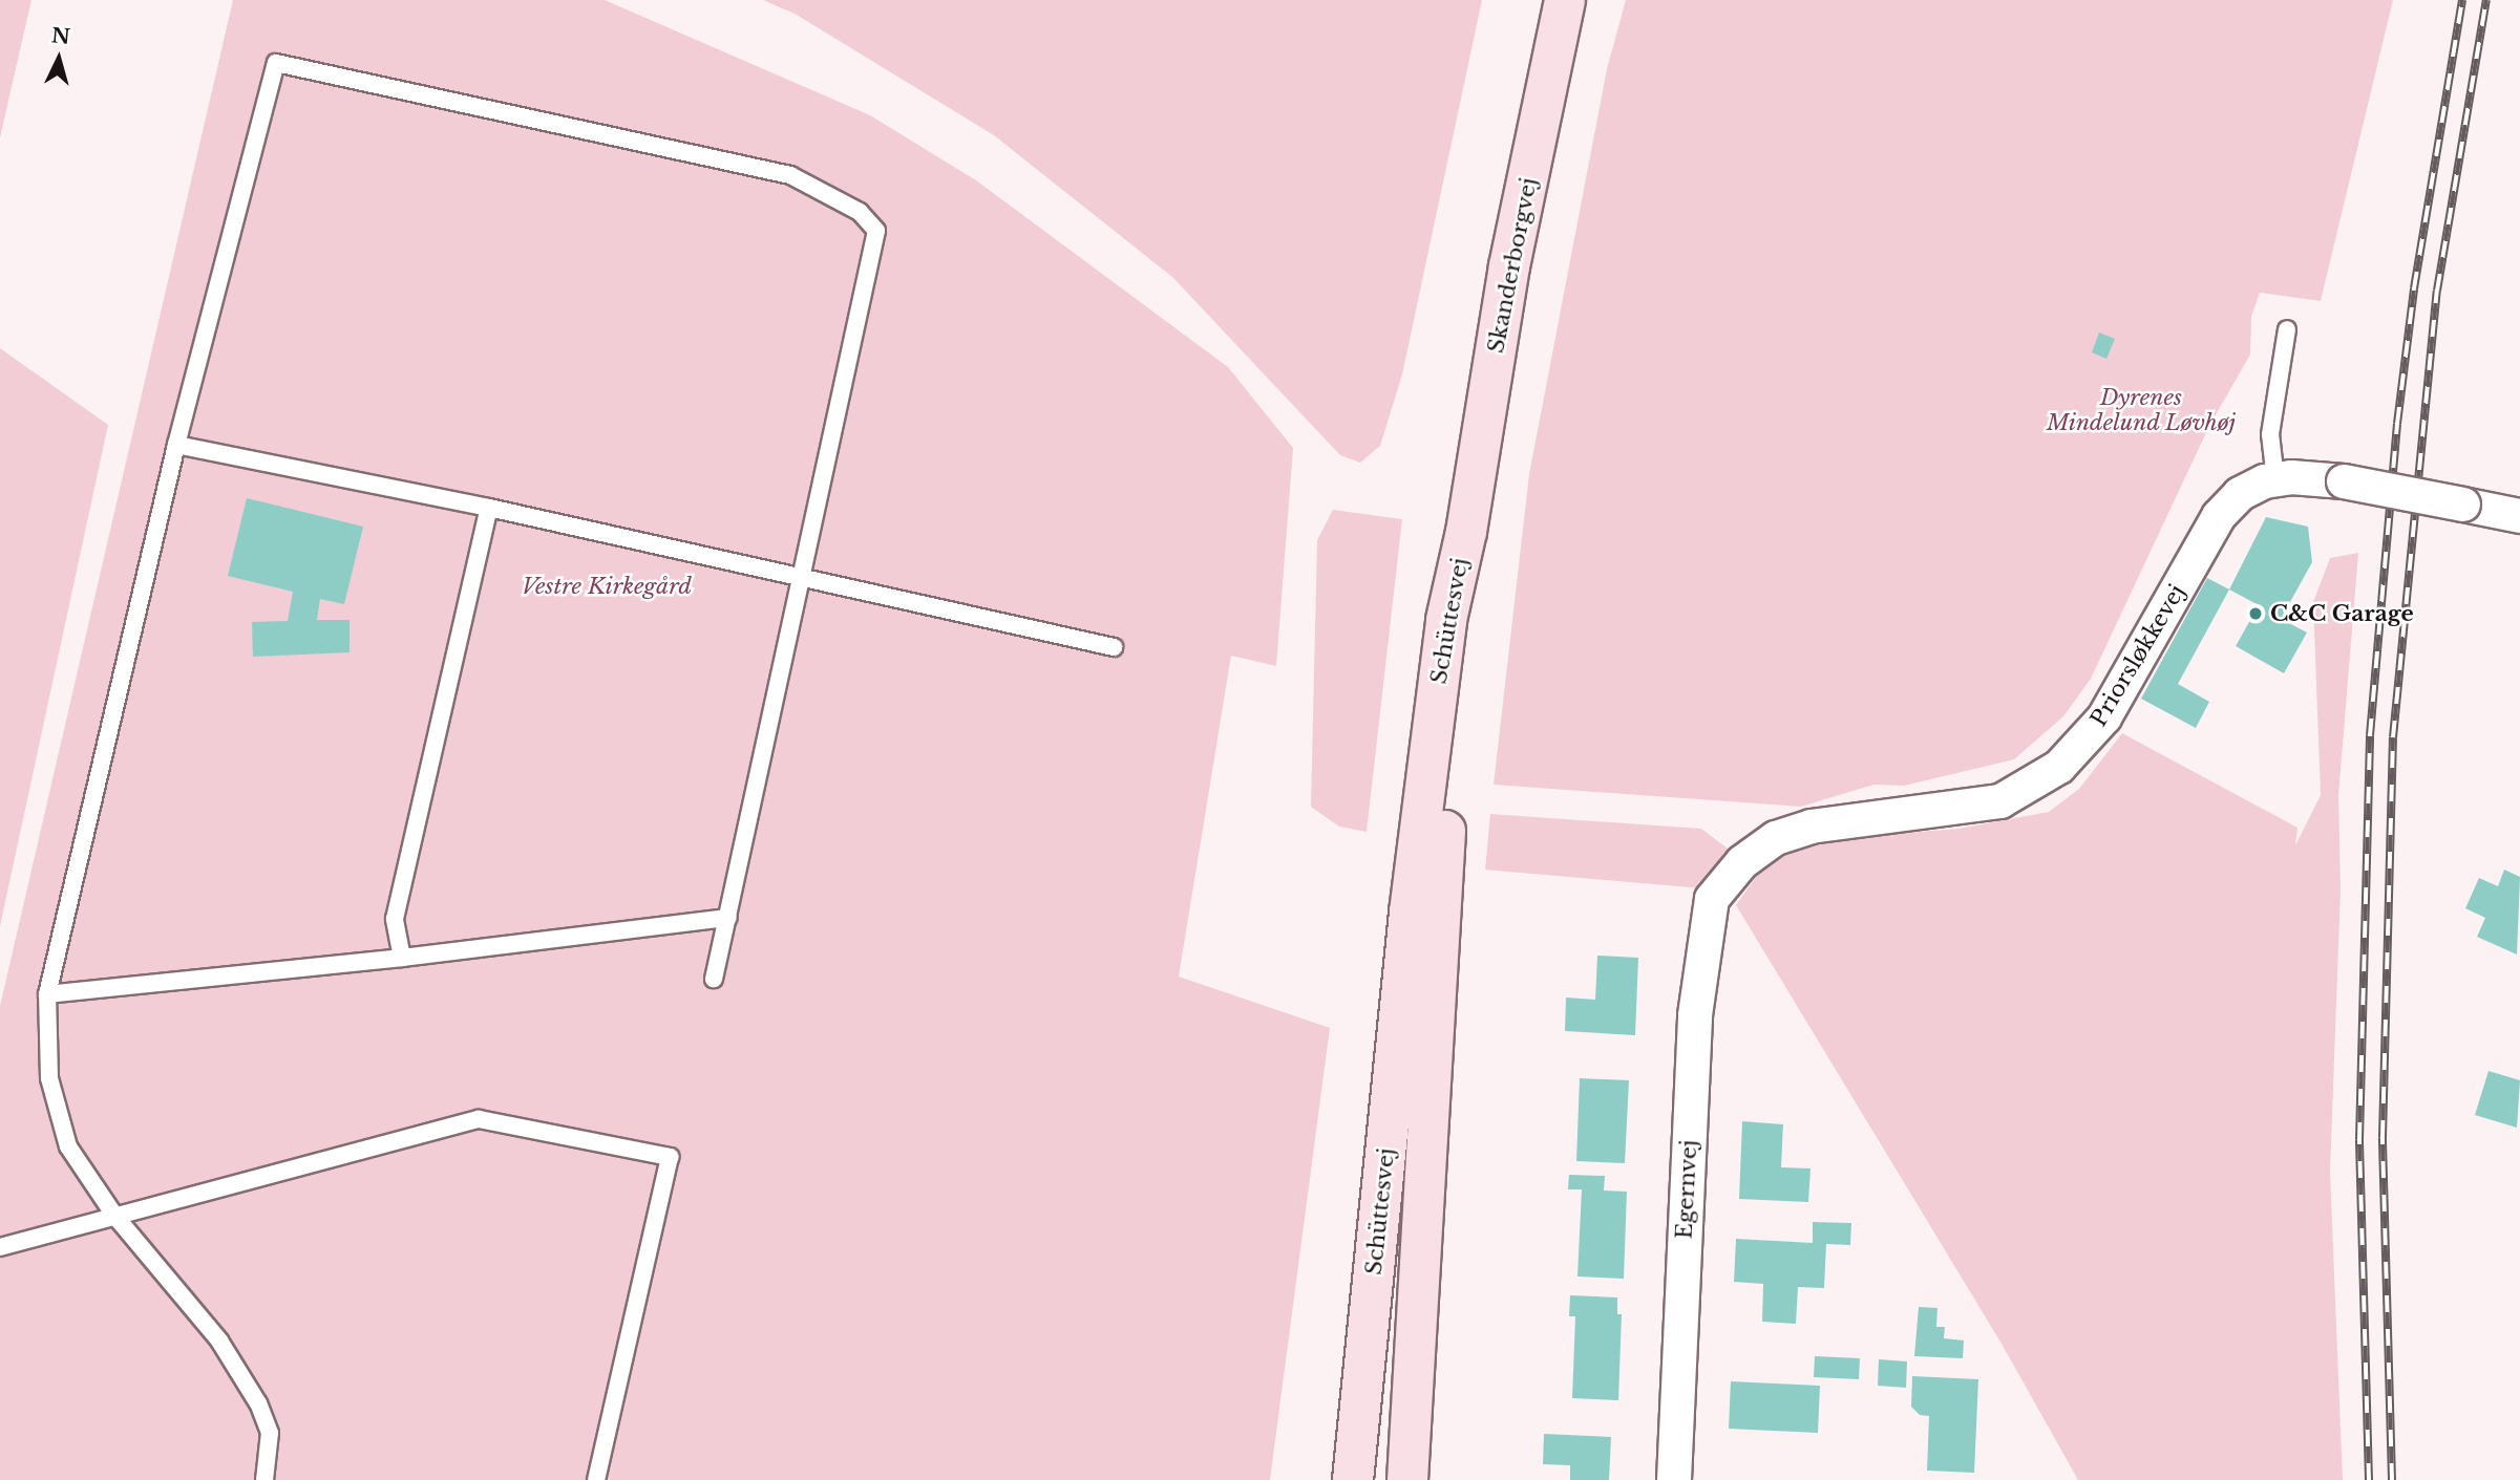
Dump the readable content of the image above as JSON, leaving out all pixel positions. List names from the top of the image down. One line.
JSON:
{"streets":{"main road":["Skanderborgvej","Schüttesvej"],"street":["Priorsløkkevej","Egernvej"]},"crossings":[["Skanderborgvej","Schüttesvej"],["Priorsløkkevej","Egernvej"]],"parks":["Dyrenes Mindelund Løvhøj","Vestre Kirkegård"],"places":["C&C Garage"],"north":"top"}
